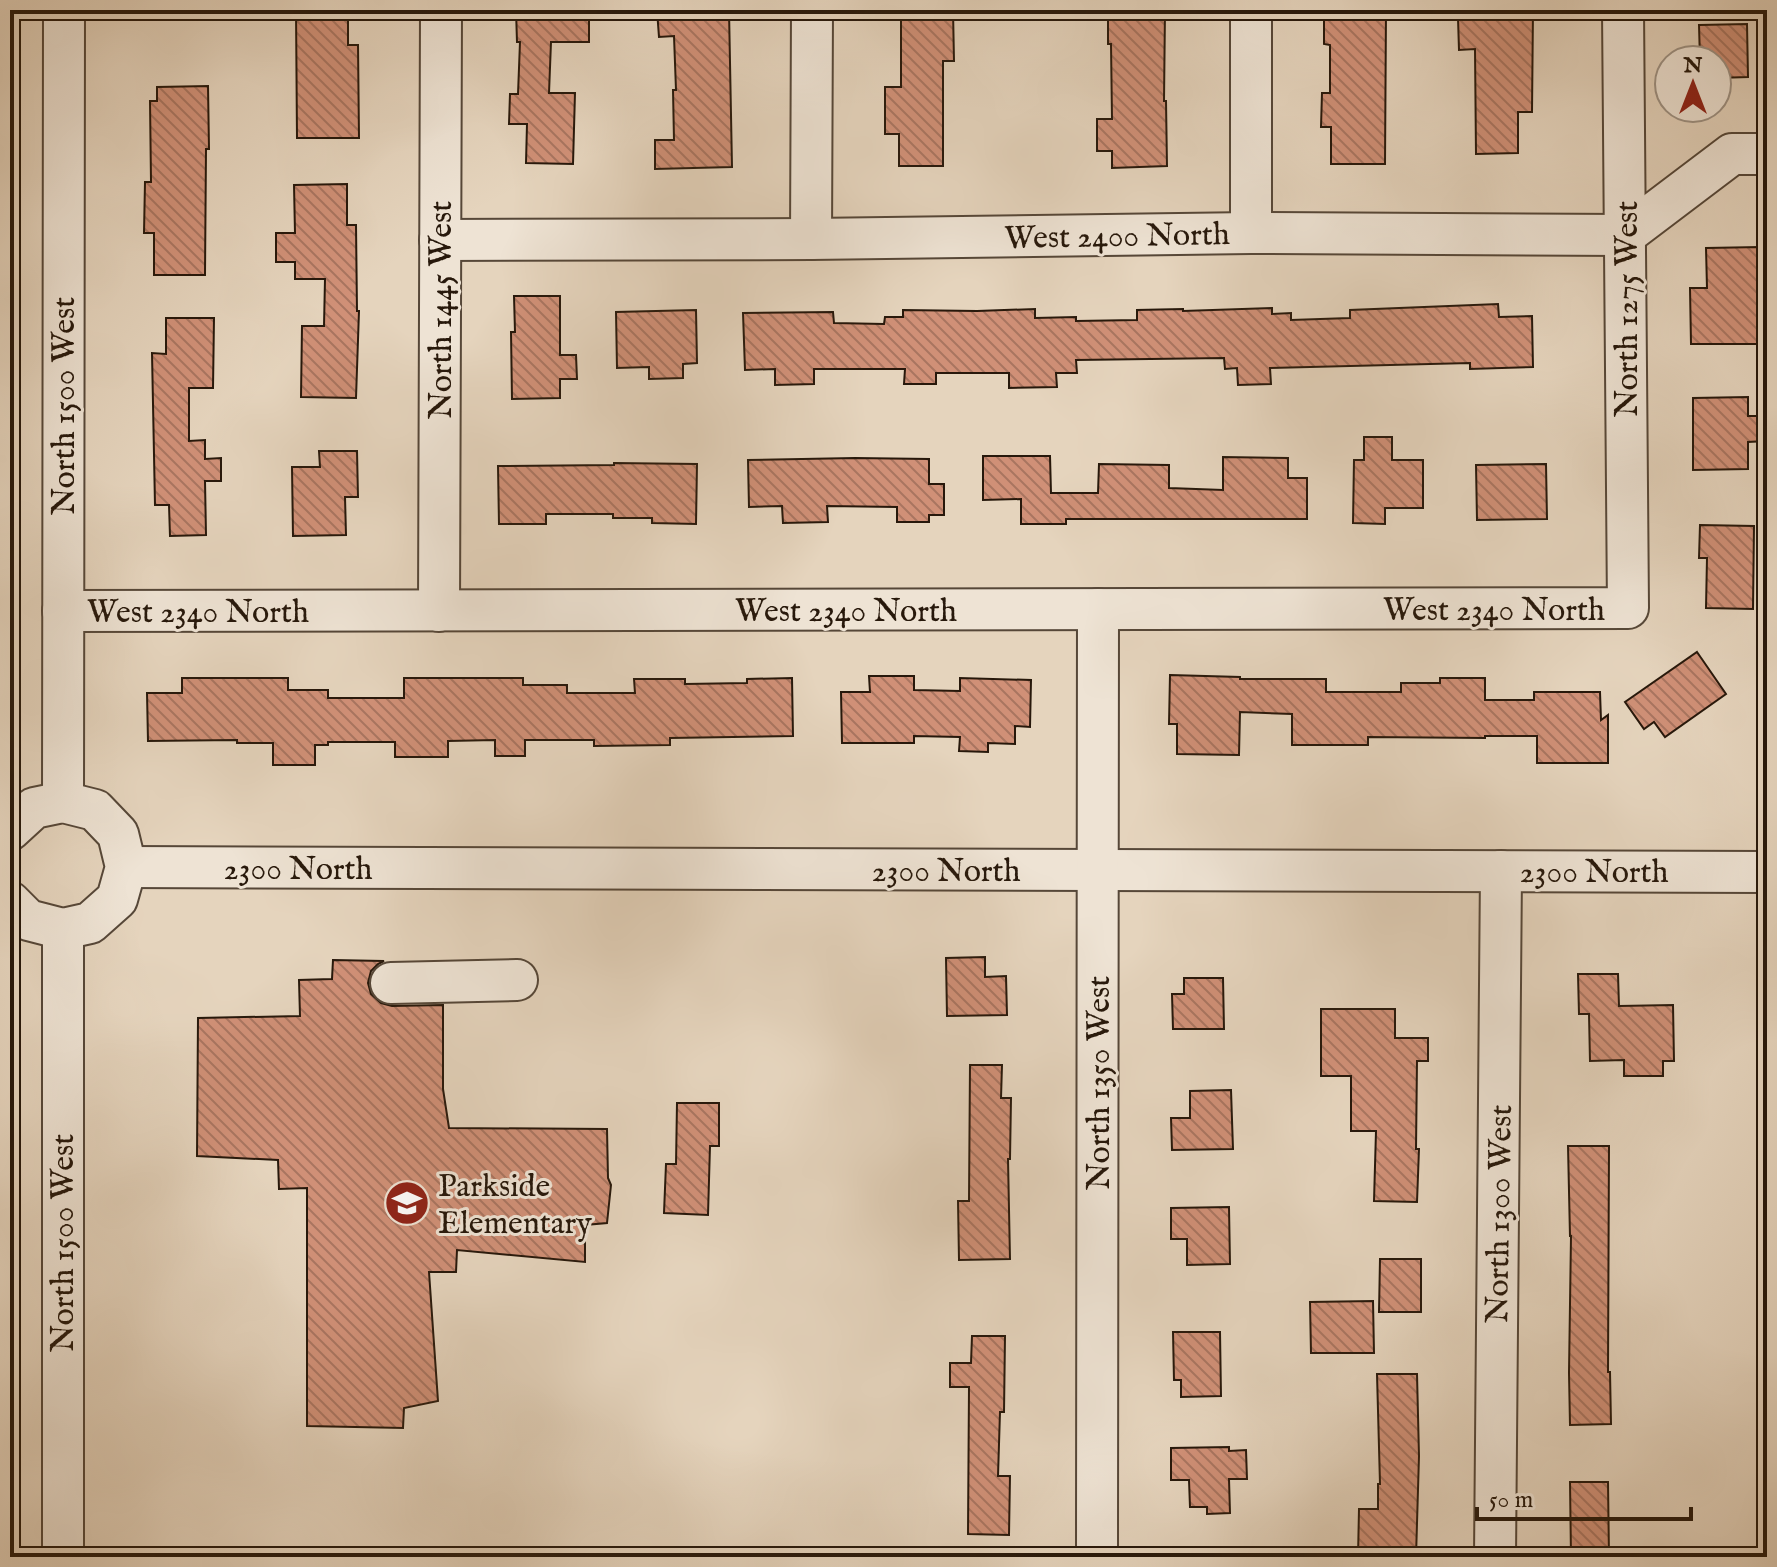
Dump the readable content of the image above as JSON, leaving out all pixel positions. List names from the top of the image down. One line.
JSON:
{"streets":{"street":["West 2400 North","North 1275 West","North 1445 West","North 1500 West","West 2340 North","2300 North","North 1350 West","North 1300 West"]},"crossings":[["West 2400 North","North 1275 West"],["West 2400 North","North 1445 West"],["North 1275 West","West 2340 North"],["North 1445 West","West 2340 North"],["North 1500 West","West 2340 North"],["West 2340 North","North 1350 West"],["2300 North","North 1350 West"],["2300 North","North 1300 West"]],"places":{"school or university":["Parkside Elementary"]},"scale_bar":"50 m","north":"top"}
